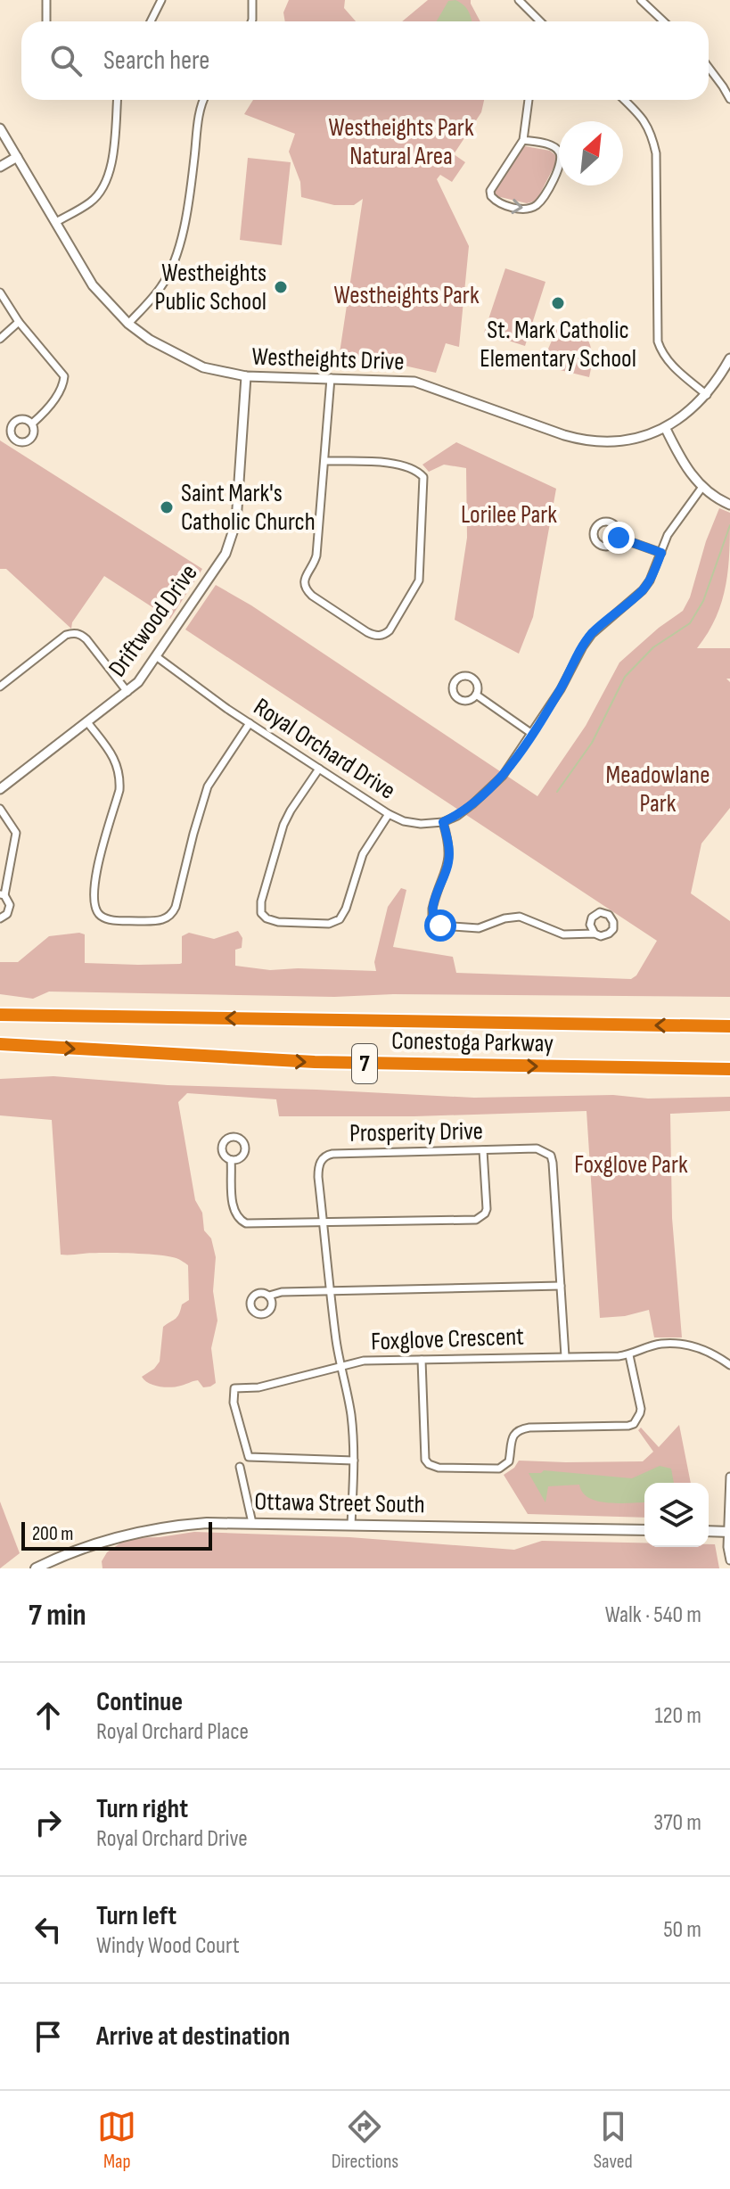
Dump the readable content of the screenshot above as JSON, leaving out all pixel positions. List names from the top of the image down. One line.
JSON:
{"streets":{"highway":["Conestoga Parkway","7"],"main road":["Ottawa Street South"],"street":["Westheights Drive","Driftwood Drive","Royal Orchard Drive","Prosperity Drive","Foxglove Crescent"]},"crossings":[["Westheights Drive","Driftwood Drive"],["Driftwood Drive","Royal Orchard Drive"],["Prosperity Drive","Foxglove Crescent"],["Prosperity Drive","Ottawa Street South"]],"parks":["Westheights Park Natural Area","Westheights Park","Lorilee Park","Meadowlane Park","Foxglove Park"],"places":["Westheights Public School","St. Mark Catholic Elementary School","Saint Mark's Catholic Church"],"scale_bar":"200 m","north":"top right","page":{"search":"Search here","scale":"200 m","heading":["7 min","Walk · 540 m"],"list":[["Continue","Royal Orchard Place","120 m"],["Turn right","Royal Orchard Drive","370 m"],["Turn left","Windy Wood Court","50 m"],"Arrive at destination"],"nav":["Map","Directions","Saved"]}}
